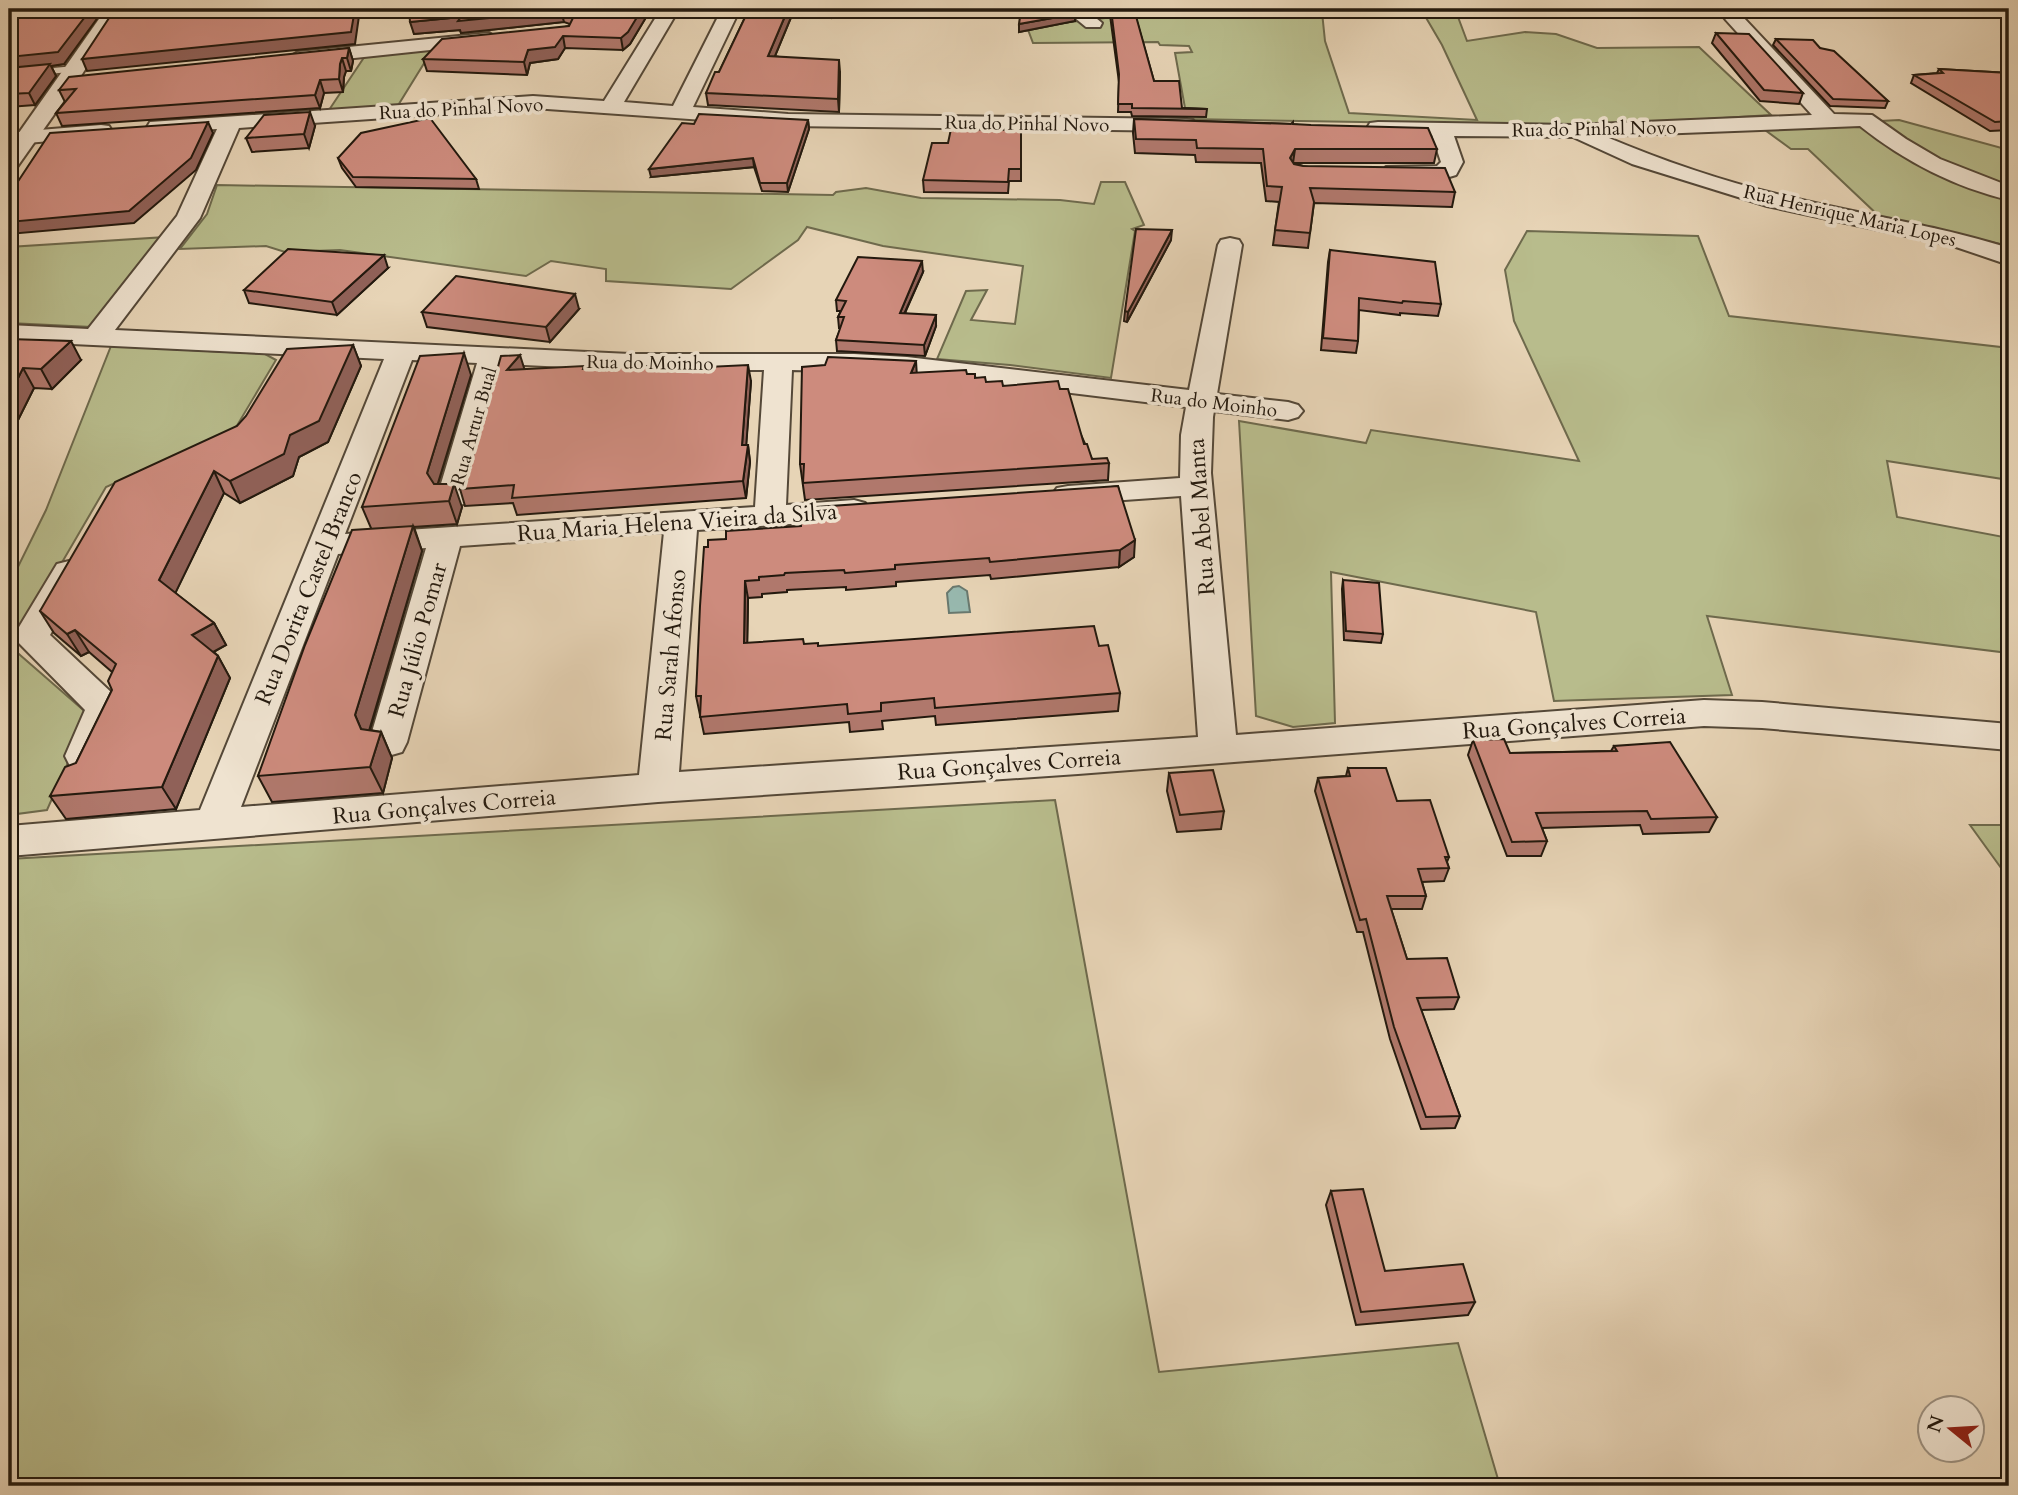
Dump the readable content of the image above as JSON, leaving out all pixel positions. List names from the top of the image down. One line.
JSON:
{"streets":{"street":["Rua do Pinhal Novo","Rua Henrique Maria Lopes","Rua do Moinho","Rua Artur Bual","Rua Abel Manta","Rua Maria Helena Vieira da Silva","Rua Dorita Castel Branco","Rua Júlio Pomar","Rua Sarah Afonso","Rua Gonçalves Correia"]},"crossings":[["Rua do Pinhal Novo","Rua Henrique Maria Lopes"],["Rua do Moinho","Rua Artur Bual"],["Rua do Moinho","Rua Abel Manta"],["Rua do Moinho","Rua Dorita Castel Branco"],["Rua Abel Manta","Rua Gonçalves Correia"],["Rua Maria Helena Vieira da Silva","Rua Dorita Castel Branco"],["Rua Maria Helena Vieira da Silva","Rua Júlio Pomar"],["Rua Maria Helena Vieira da Silva","Rua Sarah Afonso"],["Rua Dorita Castel Branco","Rua Gonçalves Correia"],["Rua Sarah Afonso","Rua Gonçalves Correia"]],"north":"left"}
